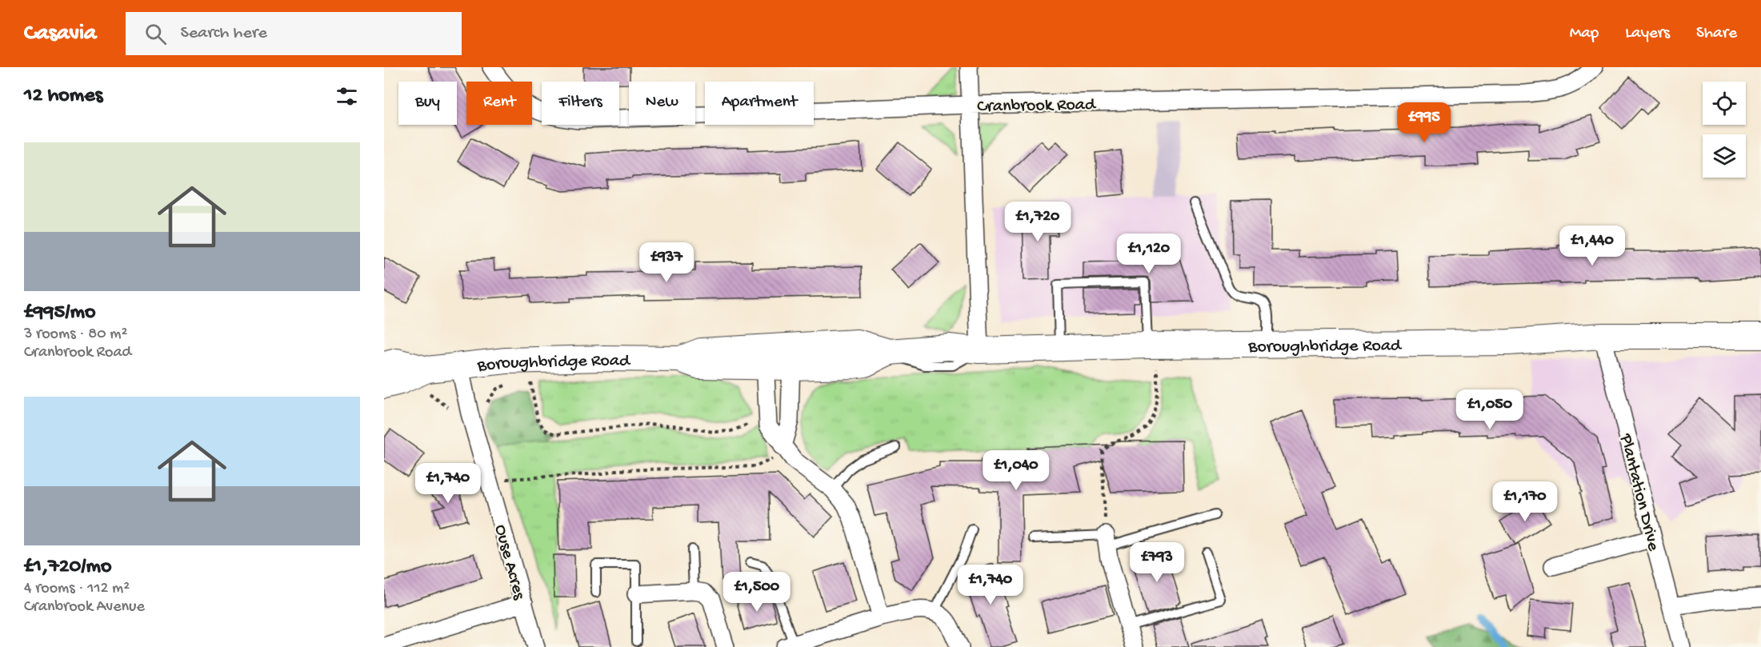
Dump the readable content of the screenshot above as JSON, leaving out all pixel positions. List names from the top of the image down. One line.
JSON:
{"streets":{"main road":["Boroughbridge Road"],"street":["Cranbrook Road","Plantation Drive","Ouse Acres"]},"crossings":[["Boroughbridge Road","Plantation Drive"],["Boroughbridge Road","Ouse Acres"]],"page":{"header":"Casavia","search":"Search here","nav":["Map","Layers","Share"],"heading":"12 homes","chip":["Buy","Rent","Filters","New","Apartment"],"price":["£995","£1,720","£1,440","£1,120","£937","£1,050","£1,040","£1,740","£1,170","£793","£1,740","£1,500"],"list":[{"name":"£995/mo","note":"3 rooms · 80 m² · Cranbrook Road"},{"name":"£1,720/mo","note":"4 rooms · 112 m² · Cranbrook Avenue"}]}}
